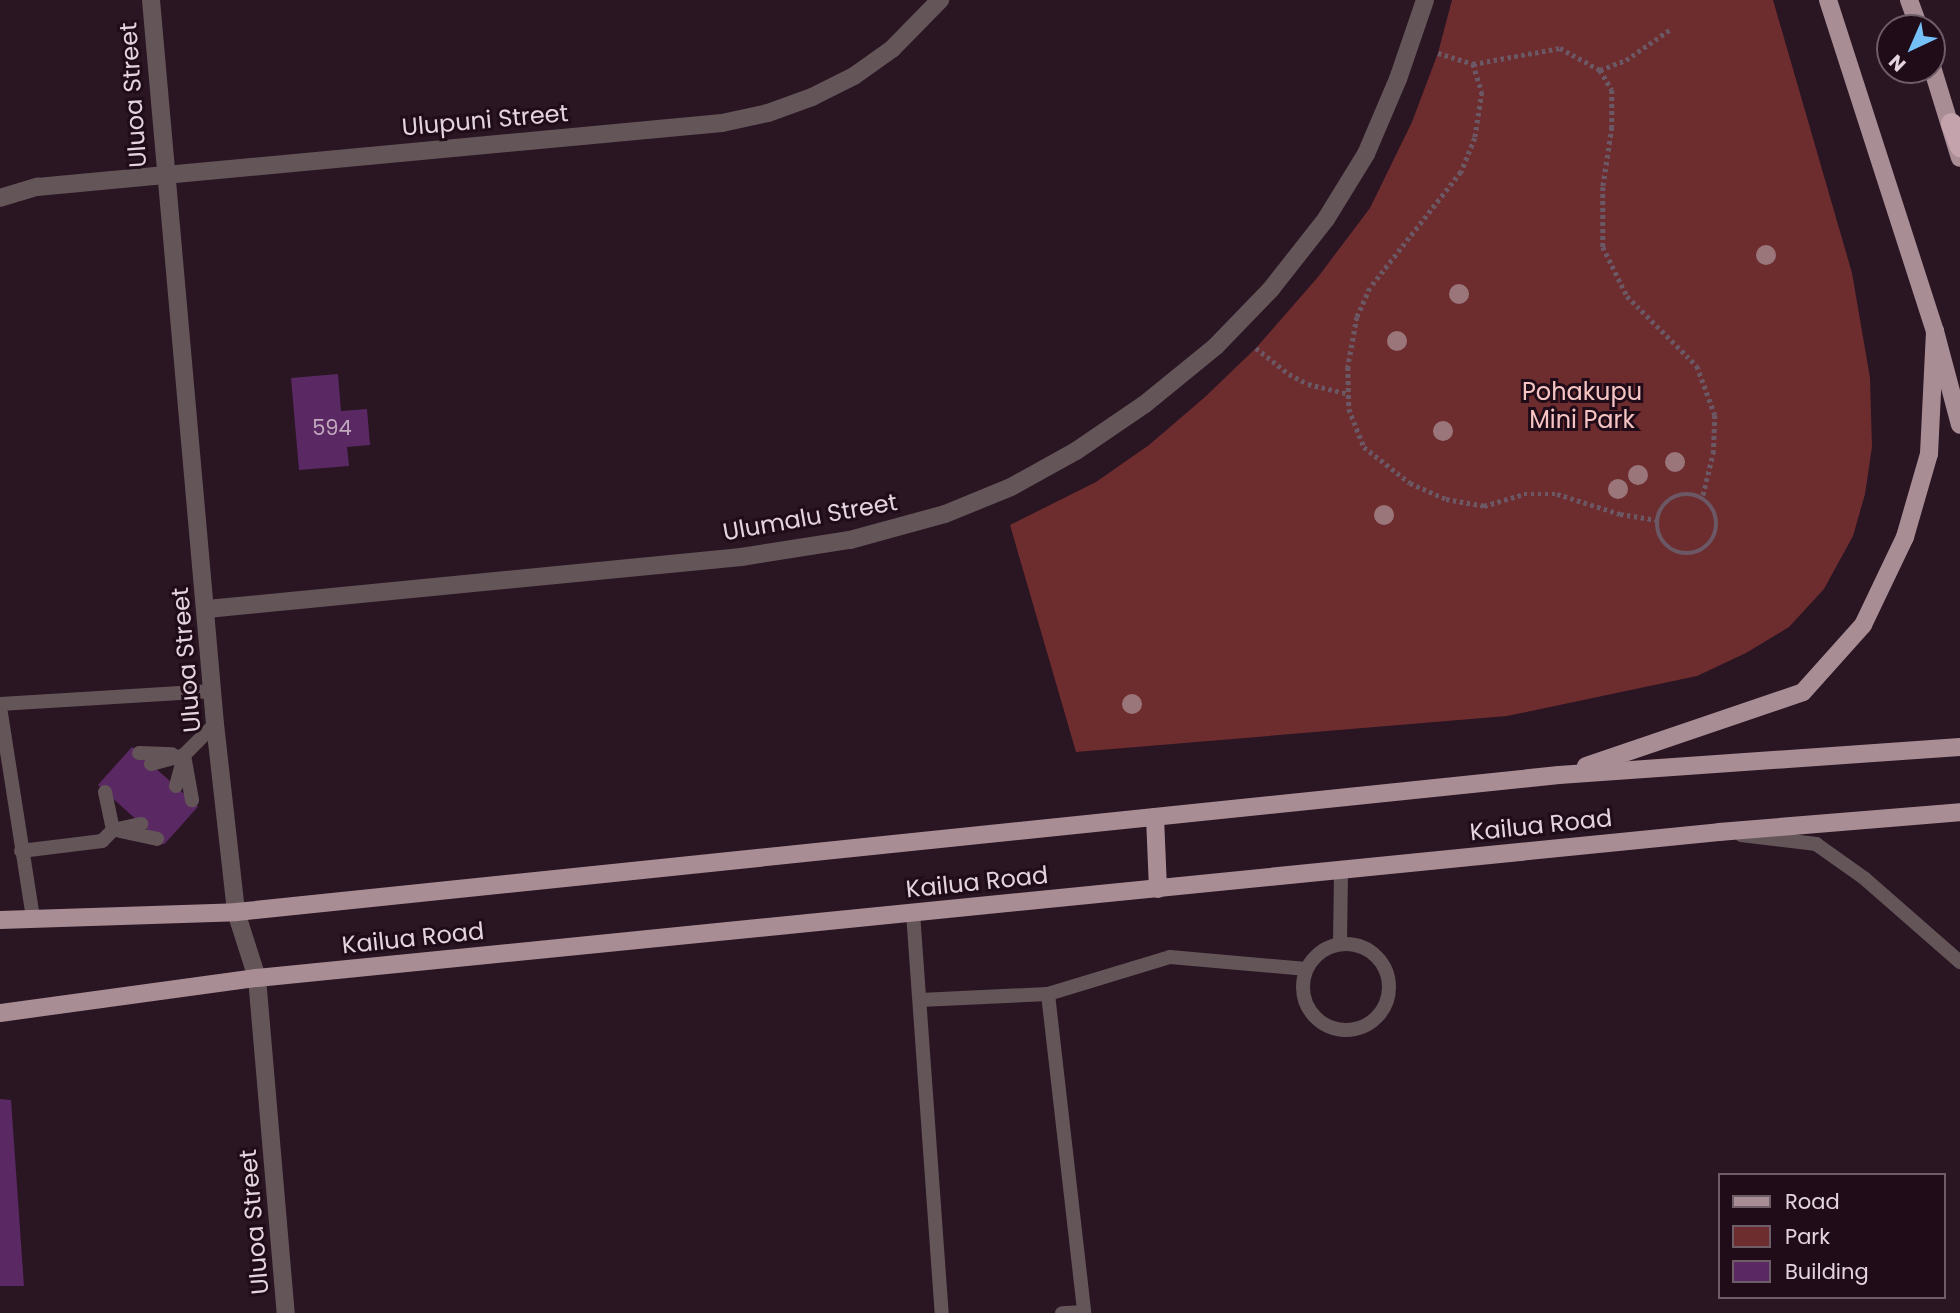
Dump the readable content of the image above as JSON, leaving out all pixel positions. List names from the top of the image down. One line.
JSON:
{"streets":{"main road":["Kailua Road"],"street":["Uluoa Street","Ulupuni Street","Ulumalu Street"]},"crossings":[["Uluoa Street","Ulupuni Street"],["Uluoa Street","Ulumalu Street"],["Uluoa Street","Kailua Road"]],"parks":["Pohakupu Mini Park"],"house_numbers":["594"],"legend":["Road","Park","Building"],"north":"bottom left"}
